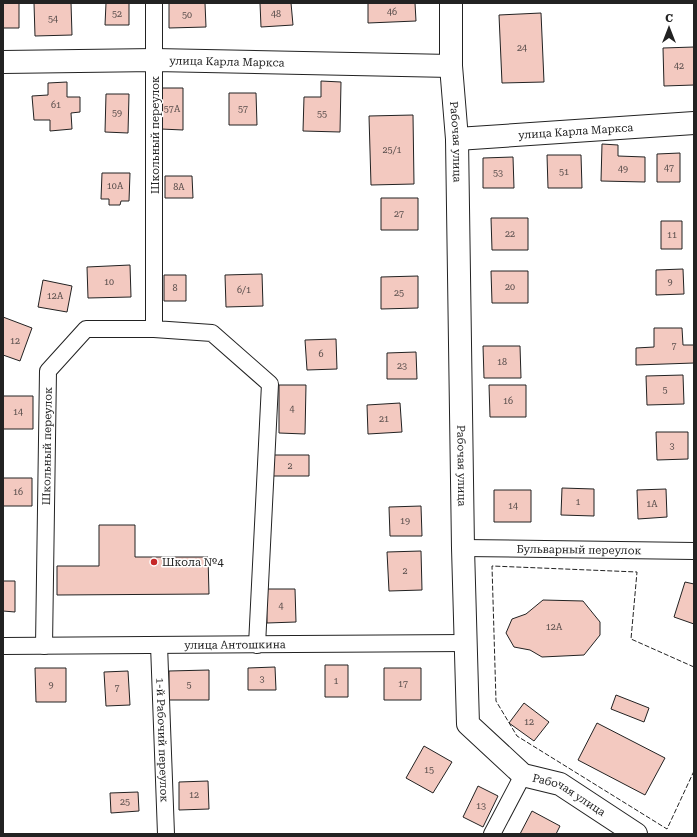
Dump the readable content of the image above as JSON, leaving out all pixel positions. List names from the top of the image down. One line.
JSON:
{"streets":{"street":["улица Карла Маркса","Школьный переулок","Рабочая улица","Бульварный переулок","улица Антошкина","1-й Рабочий переулок"]},"crossings":[["улица Карла Маркса","Школьный переулок"],["улица Карла Маркса","Рабочая улица"],["Школьный переулок","улица Антошкина"],["Рабочая улица","Бульварный переулок"],["Рабочая улица","улица Антошкина"],["улица Антошкина","1-й Рабочий переулок"]],"places":["Школа №4"],"house_numbers":["46","52","48","50","54","24","42","61","57А","57","59","55","25/1","47","49","51","53","10А","8А","27","22","11","10","9","20","8","6/1","25","12А","12","7","6","18","23","5","16","4","14","21","3","2","16","1","1А","14","19","2","4","12А","3","1","17","9","5","7","12","15","12","25","13"],"north":"top"}
